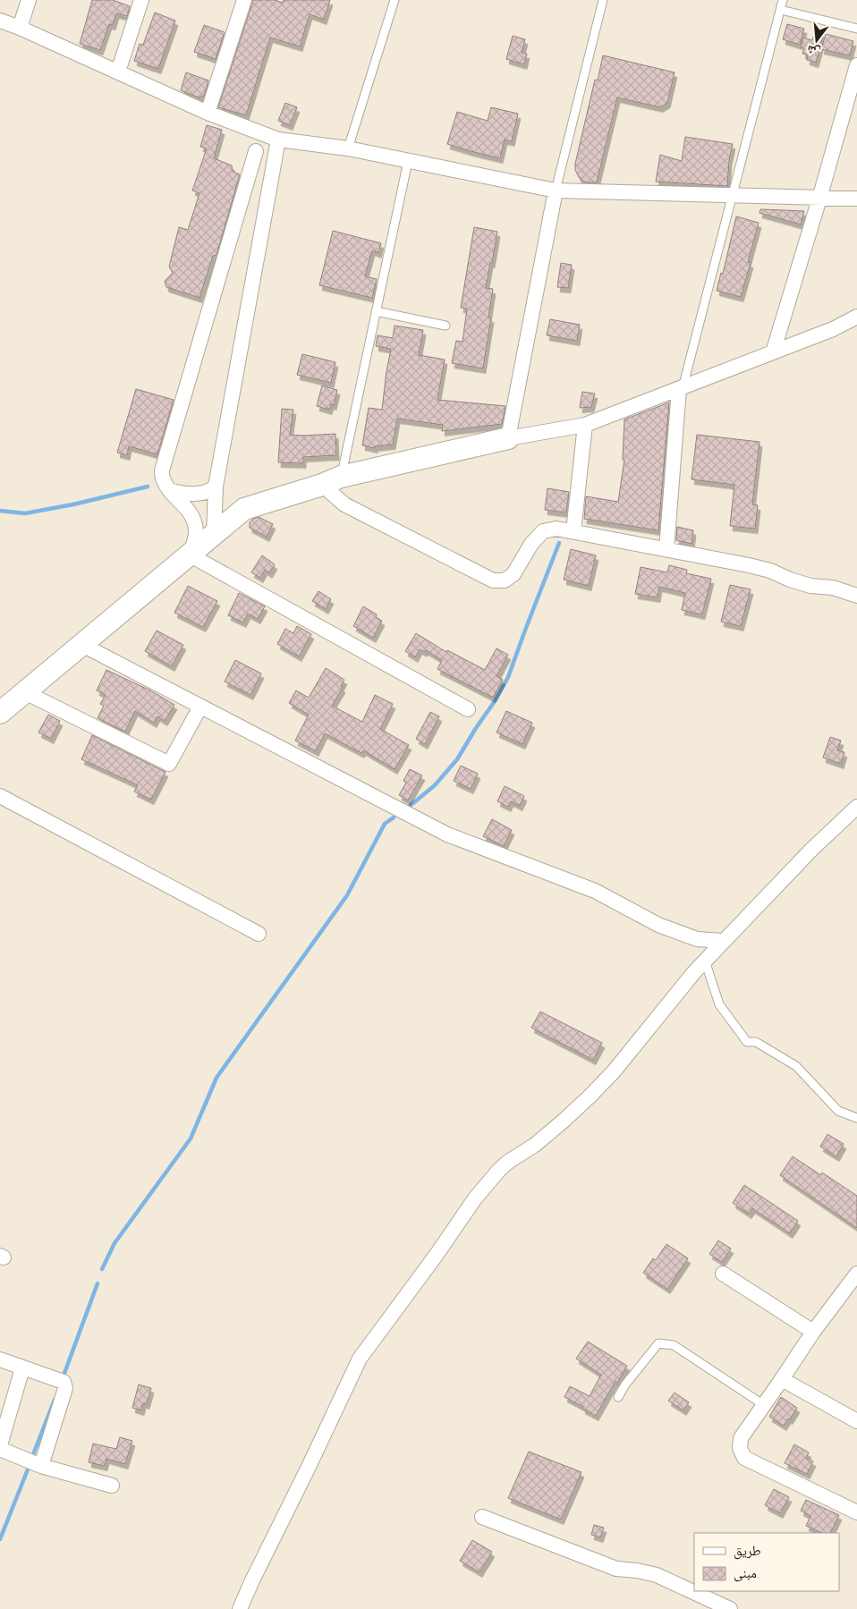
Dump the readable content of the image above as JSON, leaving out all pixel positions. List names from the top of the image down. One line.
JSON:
{"legend":["طريق","مبنى"],"north":"bottom"}
